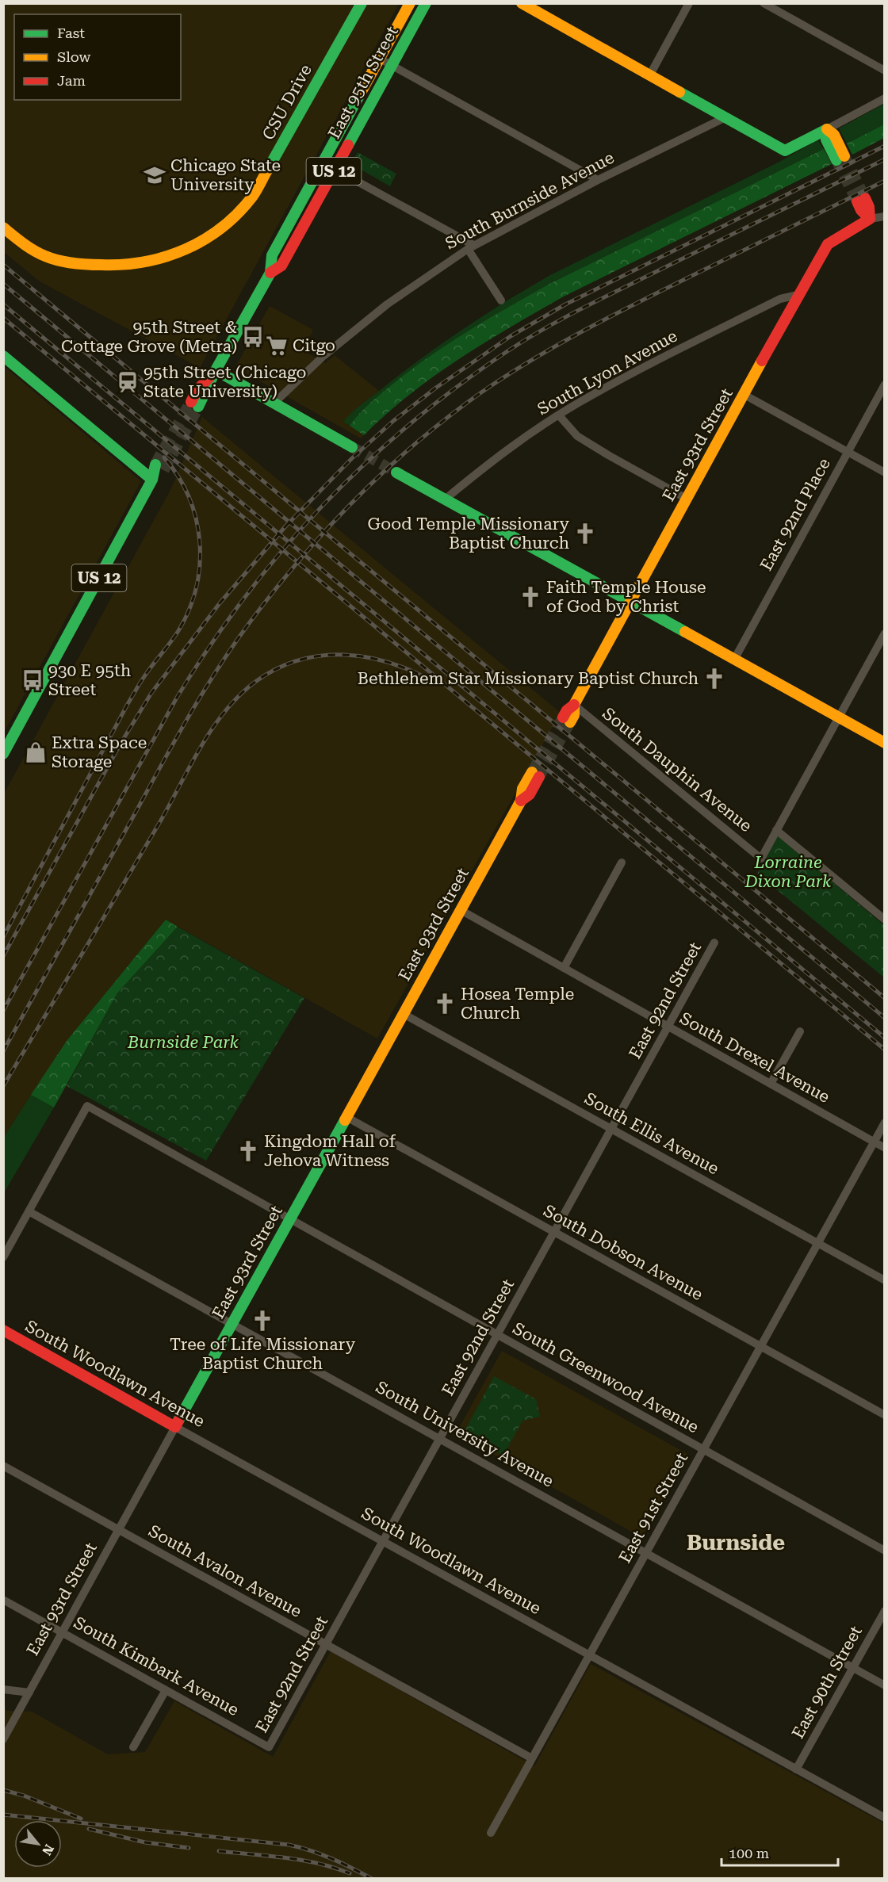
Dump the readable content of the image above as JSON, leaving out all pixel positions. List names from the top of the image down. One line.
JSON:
{"streets":{"street":["East 95th Street","CSU Drive","US 12","South Burnside Avenue","South Lyon Avenue","East 93rd Street","East 92nd Place","South Dauphin Avenue","East 92nd Street","South Drexel Avenue","South Ellis Avenue","South Dobson Avenue","South Woodlawn Avenue","South Greenwood Avenue","South University Avenue","East 91st Street","South Avalon Avenue","South Kimbark Avenue","East 90th Street"]},"crossings":[["South Lyon Avenue","East 93rd Street"],["East 93rd Street","South Dauphin Avenue"],["East 93rd Street","South Drexel Avenue"],["East 93rd Street","South Ellis Avenue"],["East 93rd Street","South Dobson Avenue"],["East 93rd Street","South Woodlawn Avenue"],["East 93rd Street","South Greenwood Avenue"],["East 93rd Street","South University Avenue"],["East 93rd Street","South Avalon Avenue"],["East 93rd Street","South Kimbark Avenue"],["East 92nd Street","South Drexel Avenue"],["East 92nd Street","South Ellis Avenue"],["East 92nd Street","South Dobson Avenue"],["East 92nd Street","South Woodlawn Avenue"],["East 92nd Street","South Greenwood Avenue"],["East 92nd Street","South University Avenue"],["East 92nd Street","South Avalon Avenue"],["East 92nd Street","South Kimbark Avenue"],["South Drexel Avenue","East 91st Street"],["South Ellis Avenue","East 91st Street"],["South Dobson Avenue","East 91st Street"],["South Woodlawn Avenue","East 91st Street"],["South Woodlawn Avenue","East 90th Street"],["South Greenwood Avenue","South University Avenue"],["South Greenwood Avenue","East 91st Street"],["South University Avenue","East 91st Street"],["South University Avenue","East 90th Street"],["East 91st Street","South Avalon Avenue"]],"districts":["Burnside"],"parks":["Lorraine Dixon Park","Burnside Park"],"places":{"school or university":["Chicago State University"],"bus stop":["95th Street & Cottage Grove (Metra)","930 E 95th Street"],"supermarket":["Citgo"],"station":["95th Street (Chicago State University)"],"church":["Good Temple Missionary Baptist Church","Faith Temple House of God by Christ","Bethlehem Star Missionary Baptist Church","Hosea Temple Church","Kingdom Hall of Jehova Witness","Tree of Life Missionary Baptist Church"],"shop":["Extra Space Storage"]},"legend":["Fast","Slow","Jam"],"scale_bar":"100 m","north":"bottom right"}
